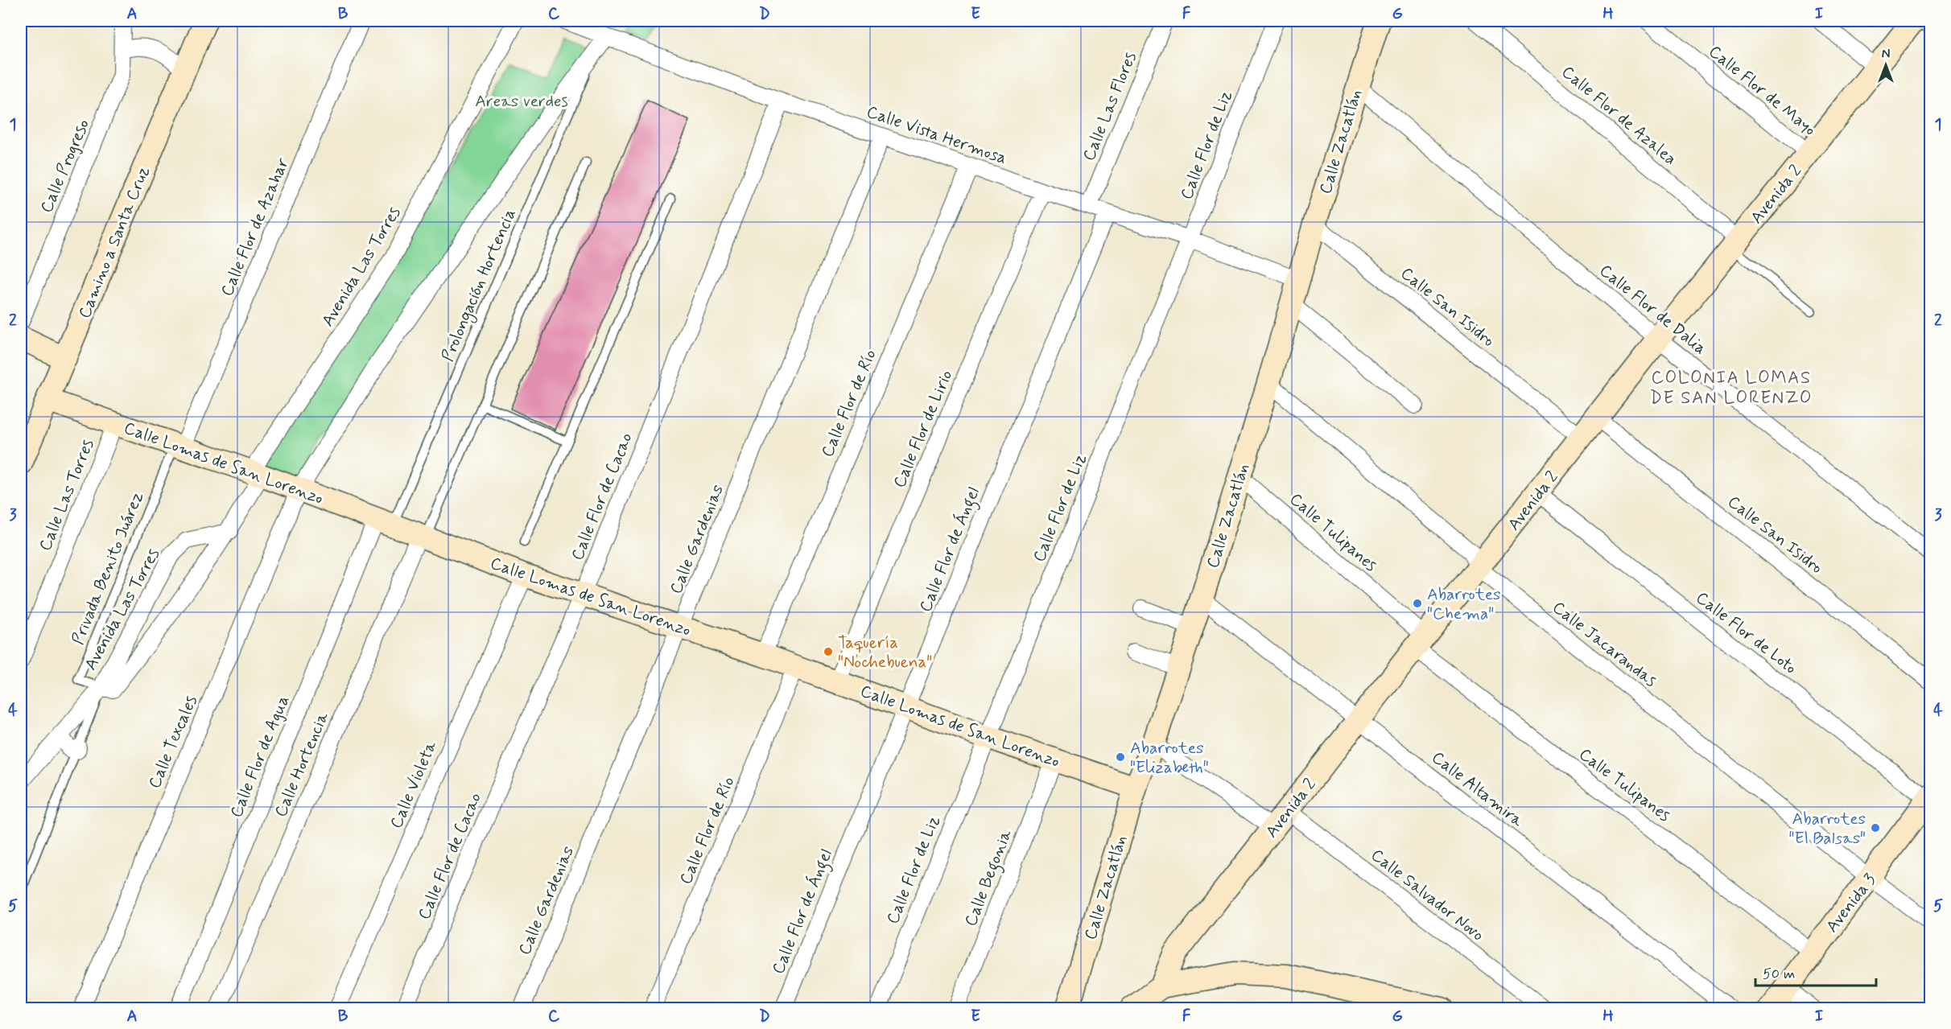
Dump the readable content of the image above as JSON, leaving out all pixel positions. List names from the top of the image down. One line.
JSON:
{"streets":{"street":["Calle Flor de Mayo","Calle Las Flores","Calle Flor de Azalea","Calle Vista Hermosa","Calle Zacatlán","Calle Flor de Liz","Calle Progreso","Avenida 2","Calle Flor de Azahar","Camino a Santa Cruz","Avenida Las Torres","Calle San Isidro","Calle Flor de Dalia","Calle Flor de Río","Calle Flor de Lirio","Calle Lomas de San Lorenzo","Calle Las Torres","Calle Flor de Cacao","Calle Tulipanes","Calle Gardenias","Calle Flor de Ángel","Calle Flor de Loto","Calle Jacarandas","Calle Texcales","Calle Flor de Agua","Calle Hortencia","Calle Violeta","Calle Altamira","Calle Begonia","Calle Salvador Novo","Avenida 3"],"lane":["Prolongación Hortencia","Privada Benito Juárez"]},"crossings":[["Calle Flor de Mayo","Avenida 2"],["Calle Las Flores","Calle Vista Hermosa"],["Calle Flor de Azalea","Avenida 2"],["Calle Vista Hermosa","Calle Zacatlán"],["Calle Vista Hermosa","Calle Flor de Liz"],["Calle Vista Hermosa","Calle Flor de Río"],["Calle Vista Hermosa","Calle Flor de Lirio"],["Calle Vista Hermosa","Calle Flor de Cacao"],["Calle Vista Hermosa","Calle Gardenias"],["Calle Vista Hermosa","Calle Flor de Ángel"],["Calle Zacatlán","Calle San Isidro"],["Calle Zacatlán","Calle Flor de Dalia"],["Calle Zacatlán","Calle Lomas de San Lorenzo"],["Calle Zacatlán","Calle Tulipanes"],["Calle Zacatlán","Calle Jacarandas"],["Calle Zacatlán","Calle Altamira"],["Calle Zacatlán","Calle Salvador Novo"],["Calle Flor de Liz","Calle Lomas de San Lorenzo"],["Avenida 2","Calle San Isidro"],["Avenida 2","Calle Flor de Dalia"],["Avenida 2","Calle Tulipanes"],["Avenida 2","Calle Flor de Loto"],["Avenida 2","Calle Jacarandas"],["Avenida 2","Calle Altamira"],["Avenida 2","Calle Salvador Novo"],["Calle Flor de Azahar","Calle Lomas de San Lorenzo"],["Calle Flor de Azahar","Privada Benito Juárez"],["Camino a Santa Cruz","Calle Lomas de San Lorenzo"],["Avenida Las Torres","Calle Lomas de San Lorenzo"],["Avenida Las Torres","Privada Benito Juárez"],["Prolongación Hortencia","Calle Lomas de San Lorenzo"],["Prolongación Hortencia","Calle Texcales"],["Prolongación Hortencia","Calle Flor de Agua"],["Calle Flor de Río","Calle Lomas de San Lorenzo"],["Calle Flor de Lirio","Calle Lomas de San Lorenzo"],["Calle Lomas de San Lorenzo","Calle Las Torres"],["Calle Lomas de San Lorenzo","Calle Flor de Cacao"],["Calle Lomas de San Lorenzo","Calle Gardenias"],["Calle Lomas de San Lorenzo","Calle Flor de Ángel"],["Calle Lomas de San Lorenzo","Privada Benito Juárez"],["Calle Lomas de San Lorenzo","Calle Texcales"],["Calle Lomas de San Lorenzo","Calle Flor de Agua"],["Calle Lomas de San Lorenzo","Calle Hortencia"],["Calle Lomas de San Lorenzo","Calle Violeta"],["Calle Lomas de San Lorenzo","Calle Begonia"],["Calle Tulipanes","Avenida 3"],["Calle Flor de Loto","Avenida 3"],["Calle Jacarandas","Avenida 3"]],"districts":["COLONIA LOMAS DE SAN LORENZO"],"parks":["Areas verdes"],"places":["Abarrotes \"Chema\"","Taquería \"Nochebuena\"","Abarrotes \"Elizabeth\"","Abarrotes \"El Balsas\""],"scale_bar":"50 m","north":"top","grid":{"columns":["A","B","C","D","E","F","G","H","I"],"rows":["1","2","3","4","5"]}}
